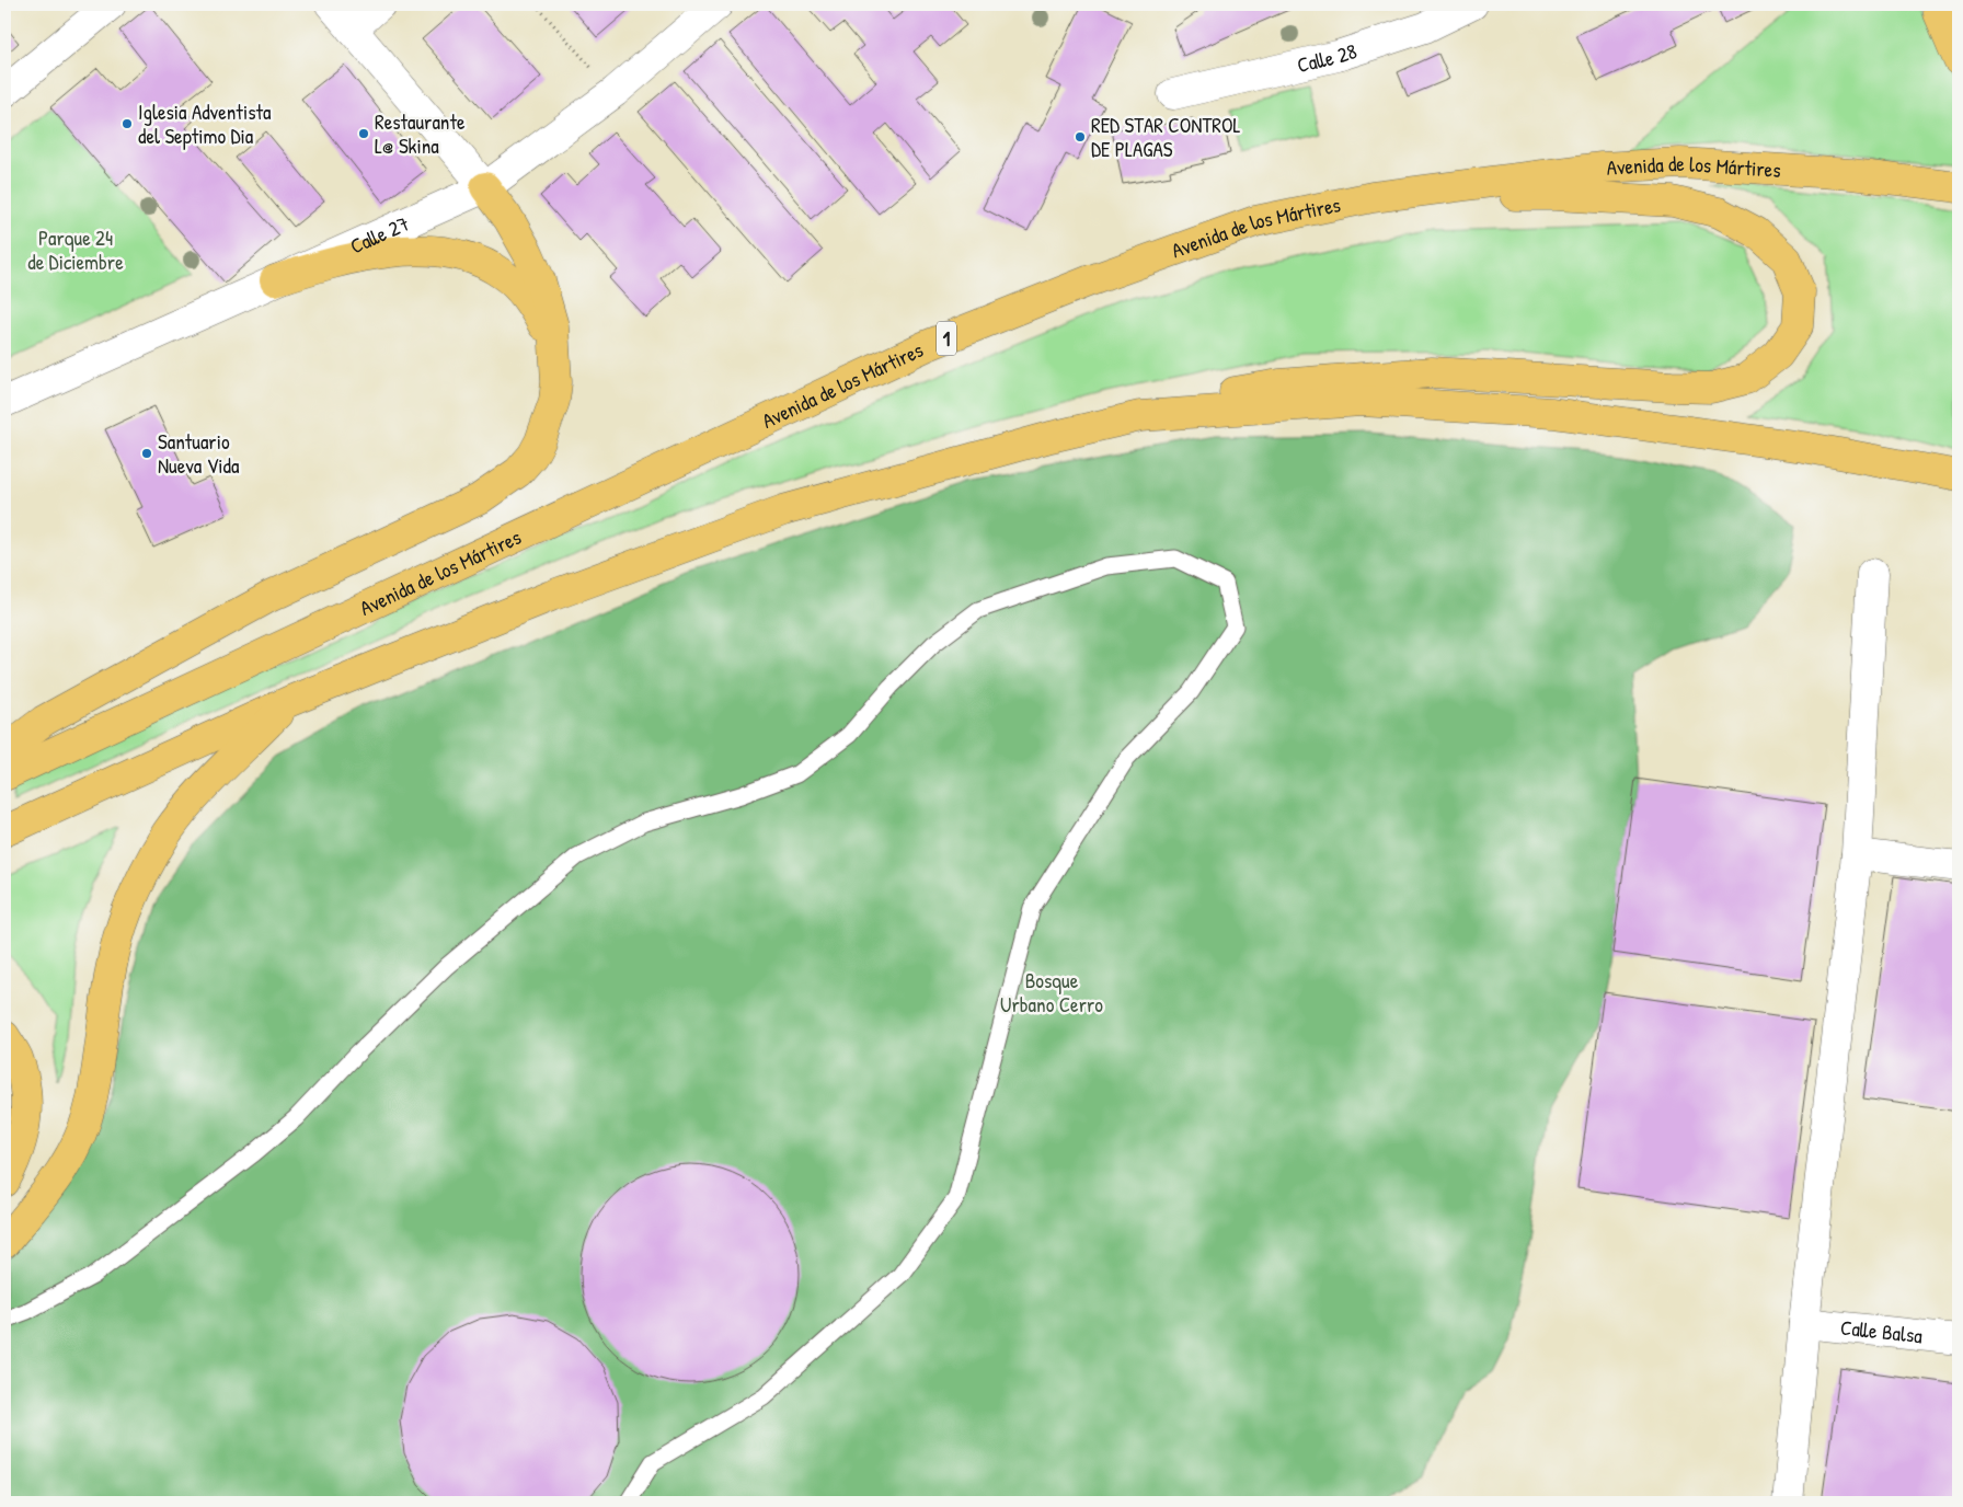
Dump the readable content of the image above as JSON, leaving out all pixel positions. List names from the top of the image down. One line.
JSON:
{"streets":{"highway":["Avenida de los Mártires","1"],"street":["Calle 28","Calle 27","Calle Balsa"]},"parks":["Parque 24 de Diciembre","Bosque Urbano Cerro"],"places":["Iglesia Adventista del Septimo Dia","Restaurante L@ Skina","RED STAR CONTROL DE PLAGAS","Santuario Nueva Vida"]}
